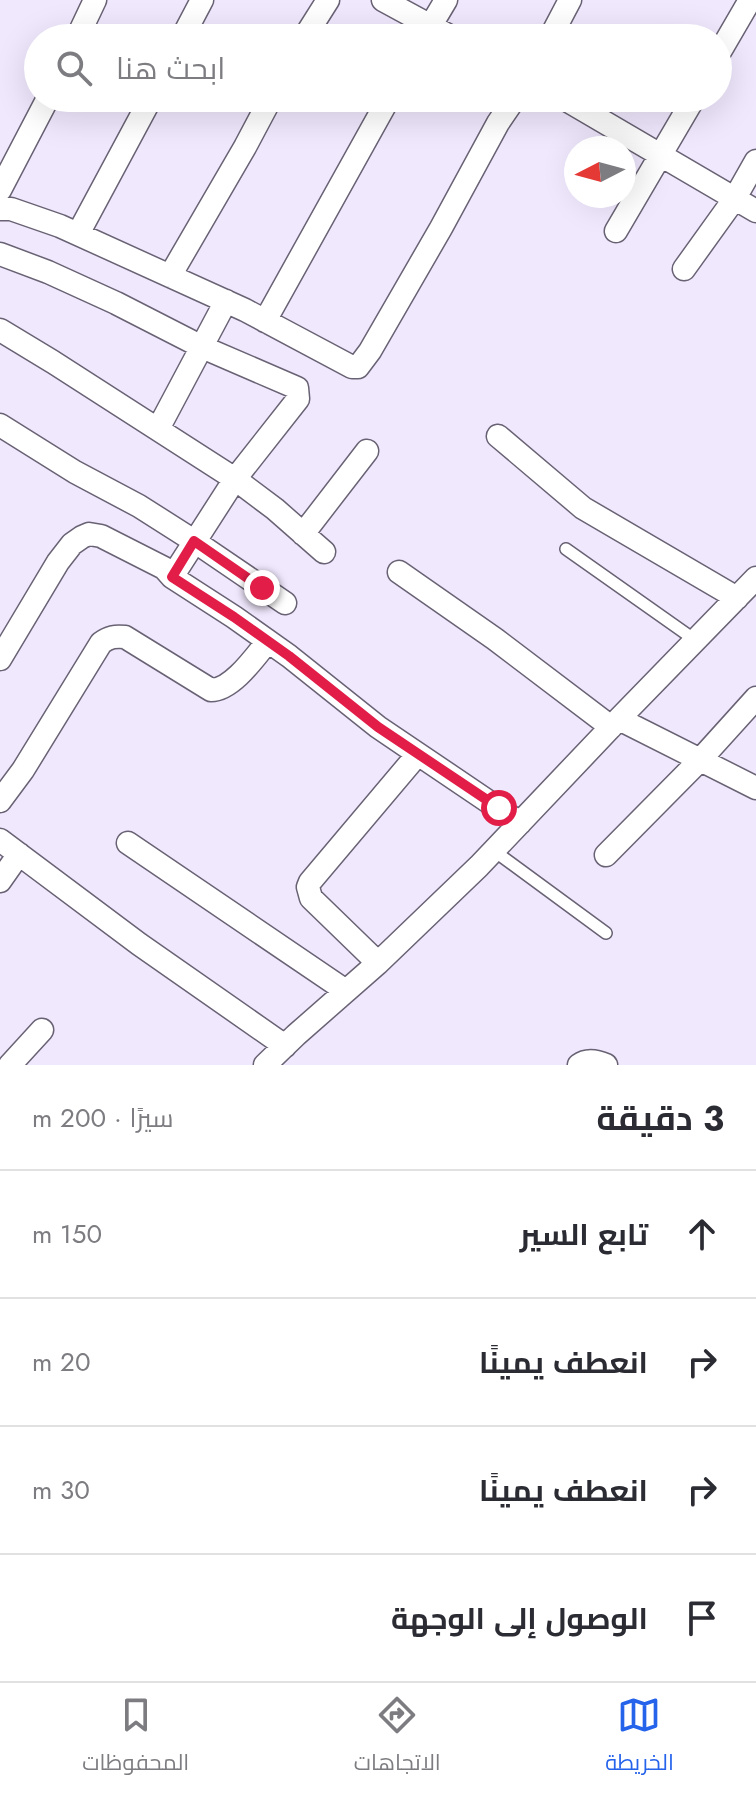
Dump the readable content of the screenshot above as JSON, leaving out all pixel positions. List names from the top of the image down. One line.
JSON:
{"north":"left","page":{"search":"ابحث هنا","heading":["3 دقيقة","سيرًا · 200 m"],"list":[["تابع السير","150 m"],["انعطف يمينًا","20 m"],["انعطف يمينًا","30 m"],"الوصول إلى الوجهة"],"nav":["الخريطة","الاتجاهات","المحفوظات"]}}
